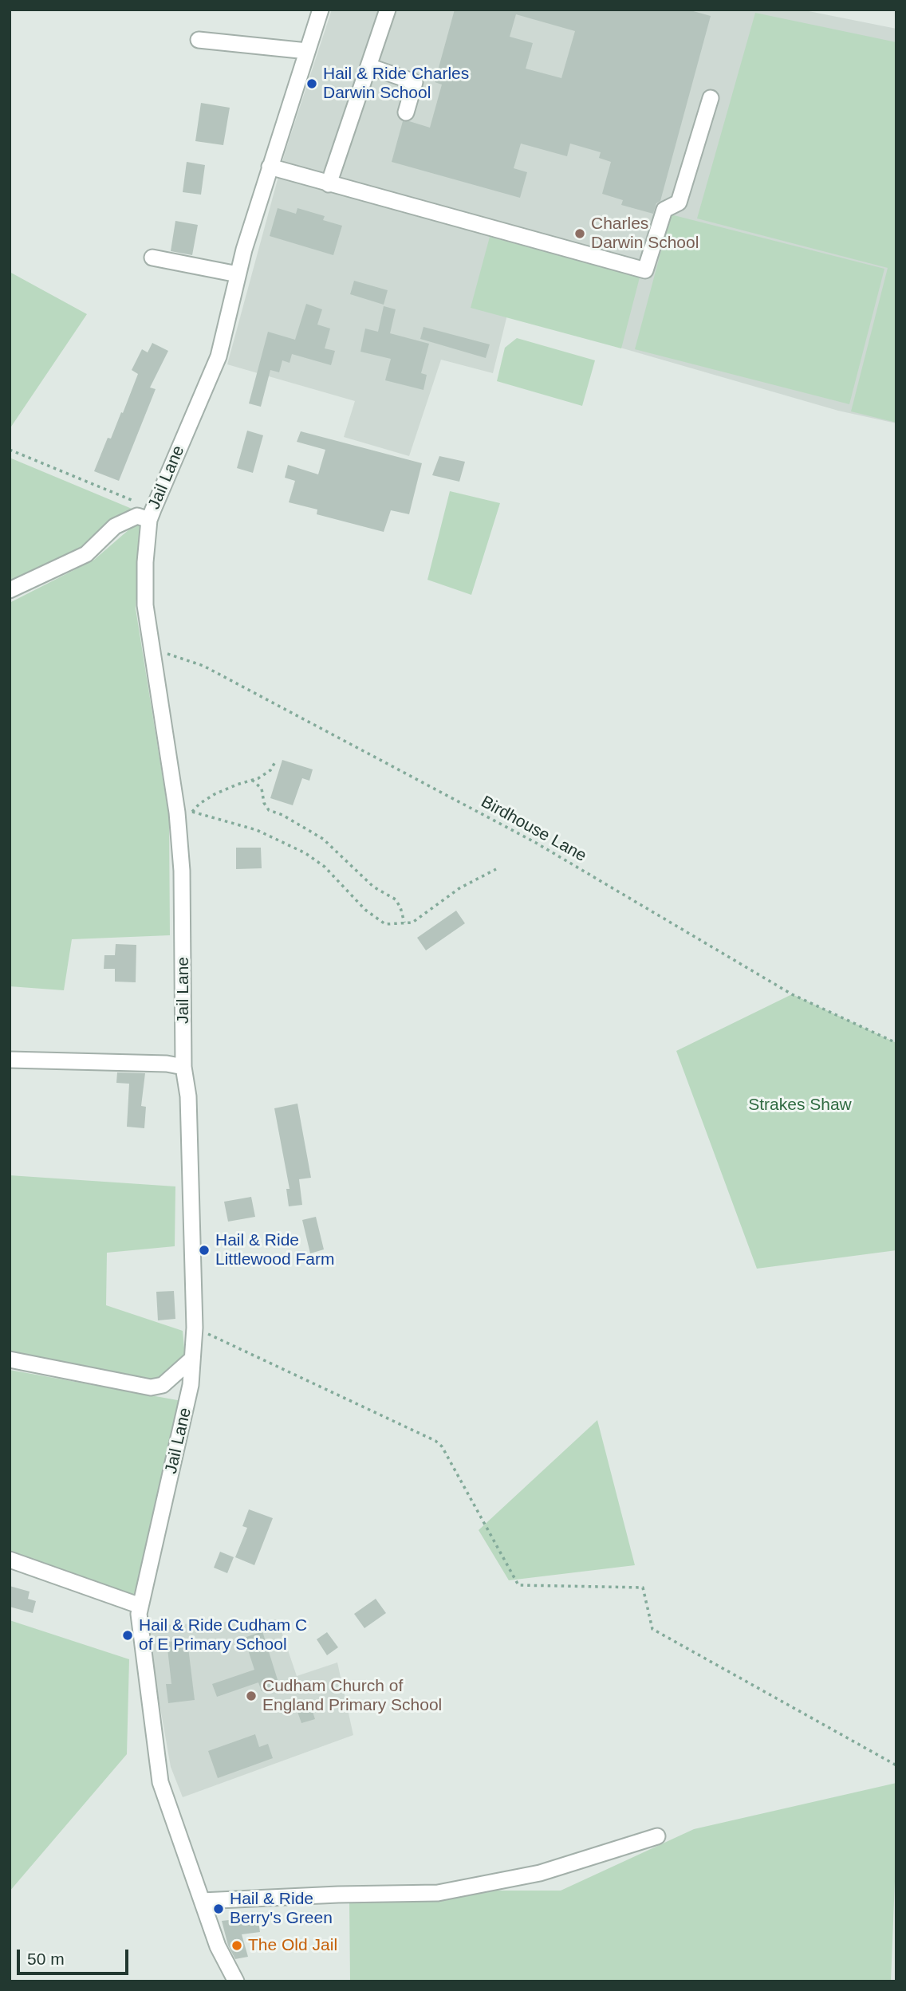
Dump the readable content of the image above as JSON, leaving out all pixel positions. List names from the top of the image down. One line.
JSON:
{"streets":{"street":["Jail Lane"],"path":["Birdhouse Lane"]},"crossings":[["Jail Lane","Birdhouse Lane"]],"parks":["Strakes Shaw"],"places":["Hail & Ride Charles Darwin School","Charles Darwin School","Hail & Ride Littlewood Farm","Hail & Ride Cudham C of E Primary School","Cudham Church of England Primary School","Hail & Ride Berry's Green","The Old Jail"],"scale_bar":"50 m"}
